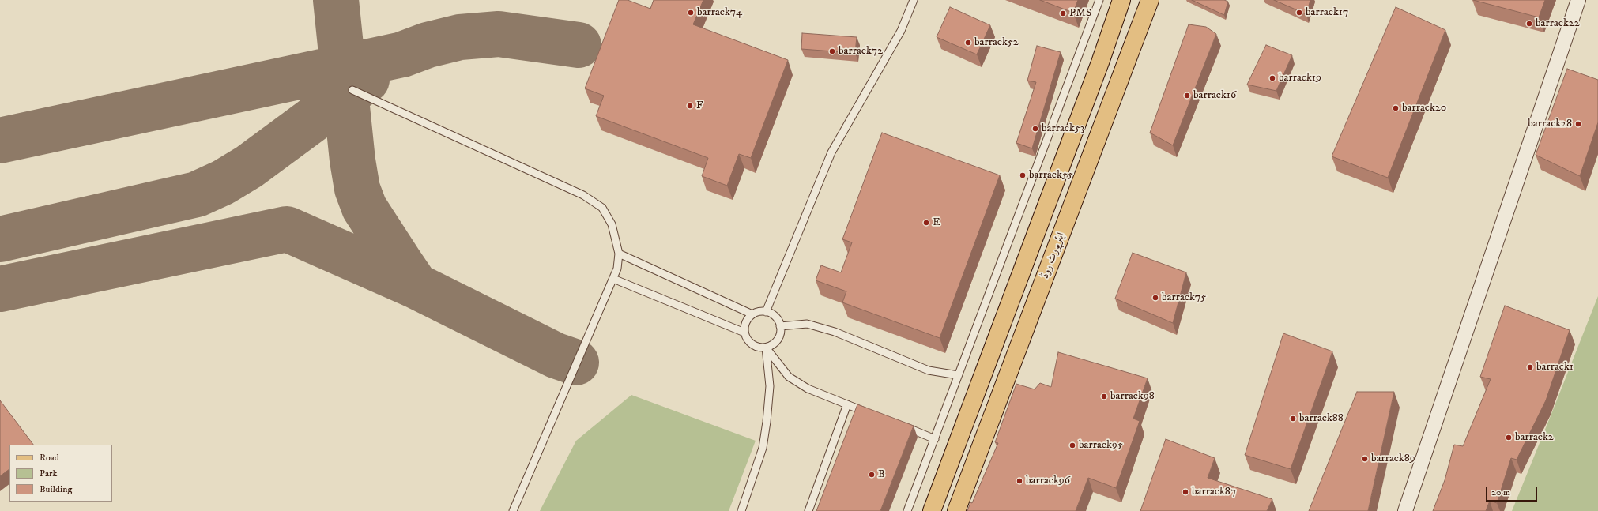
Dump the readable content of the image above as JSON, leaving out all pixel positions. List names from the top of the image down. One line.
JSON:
{"streets":{"main road":["ایئرپورٹ روڈ"]},"places":["barrack74","barrack17","PMS","barrack22","barrack52","barrack72","barrack19","barrack16","F","barrack20","barrack28","barrack53","barrack55","E","barrack75","barrack1","barrack98","barrack88","barrack2","barrack95","barrack89","B","barrack96","barrack87"],"legend":["Road","Park","Building"],"scale_bar":"20 m"}
